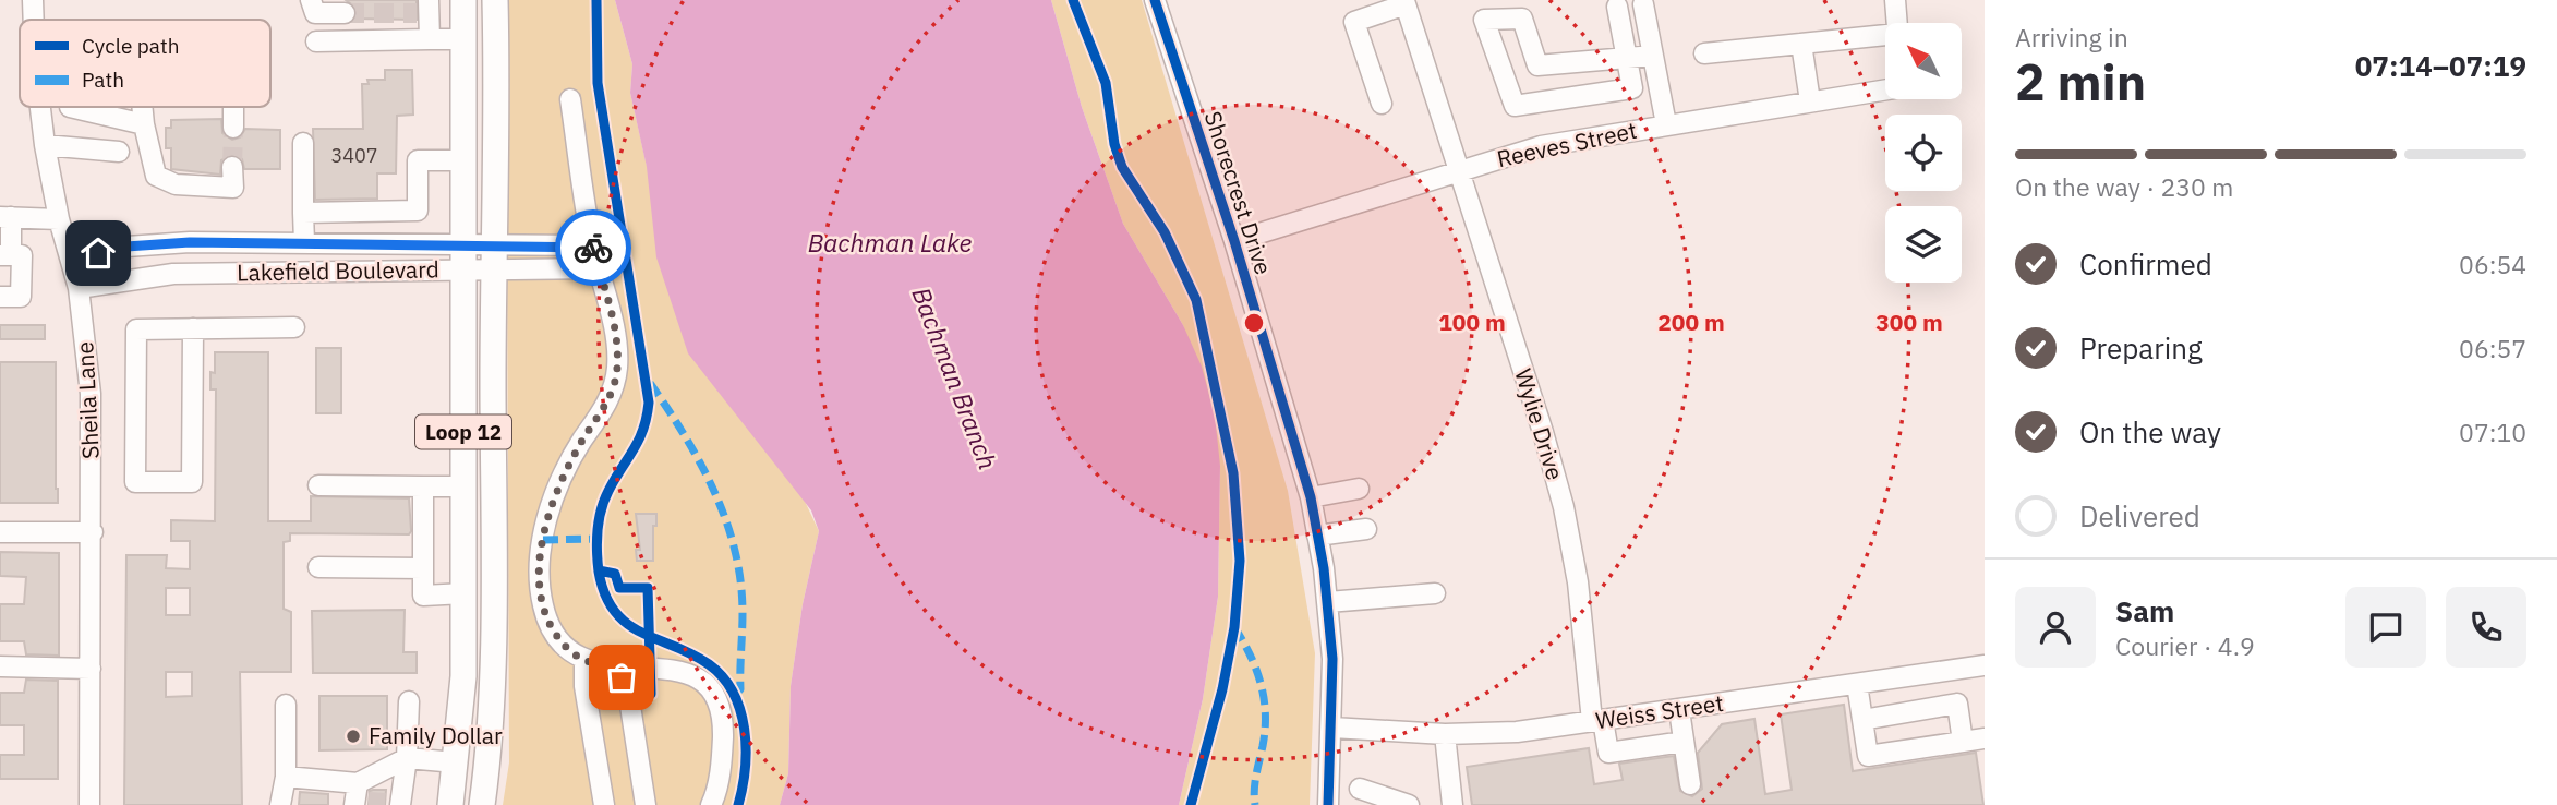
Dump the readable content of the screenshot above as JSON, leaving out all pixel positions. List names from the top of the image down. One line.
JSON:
{"streets":{"main road":["Loop 12"],"street":["Reeves Street","Shorecrest Drive","Lakefield Boulevard","Sheila Lane","Wylie Drive","Weiss Street"]},"crossings":[["Reeves Street","Shorecrest Drive"],["Reeves Street","Wylie Drive"],["Shorecrest Drive","Weiss Street"],["Lakefield Boulevard","Sheila Lane"],["Lakefield Boulevard","Loop 12"],["Wylie Drive","Weiss Street"]],"water":["Bachman Lake","Bachman Branch"],"places":["Family Dollar"],"house_numbers":["3407"],"legend":["Cycle path","Path"],"north":"top left","page":{"heading":["2 min","Arriving in","07:14–07:19"],"panel":["Sam","Courier · 4.9"],"bar":"On the way · 230 m","list":[["Confirmed","06:54"],["Preparing","06:57"],["On the way","07:10"],"Delivered"]},"rings":["100 m","200 m","300 m"]}
